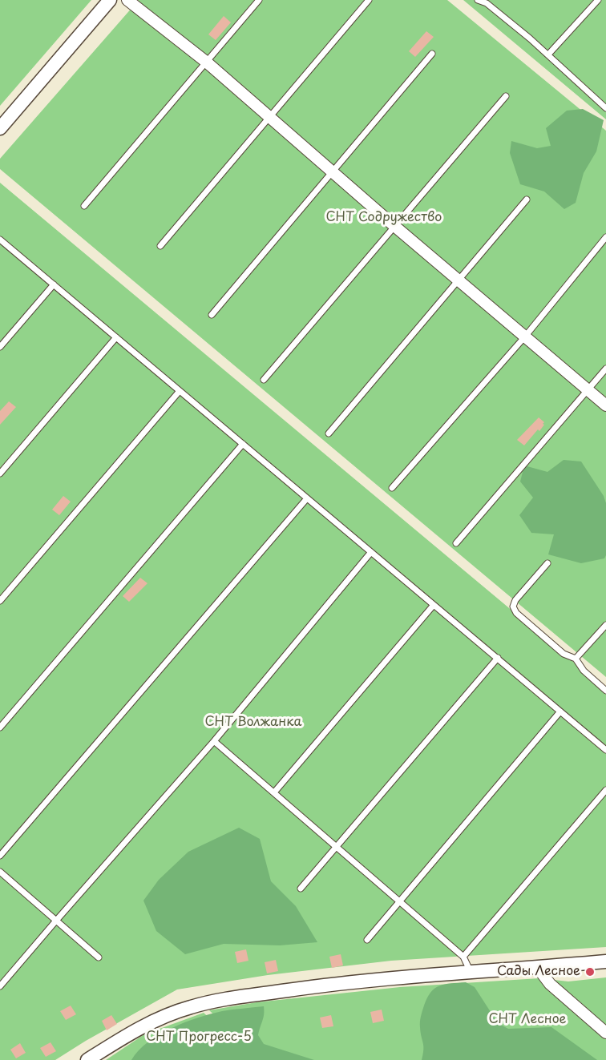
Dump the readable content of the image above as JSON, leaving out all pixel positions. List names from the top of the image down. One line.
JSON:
{"parks":["СНТ Содружество","СНТ Волжанка","СНТ Лесное","СНТ Прогресс-5"],"places":["Сады Лесное"]}
